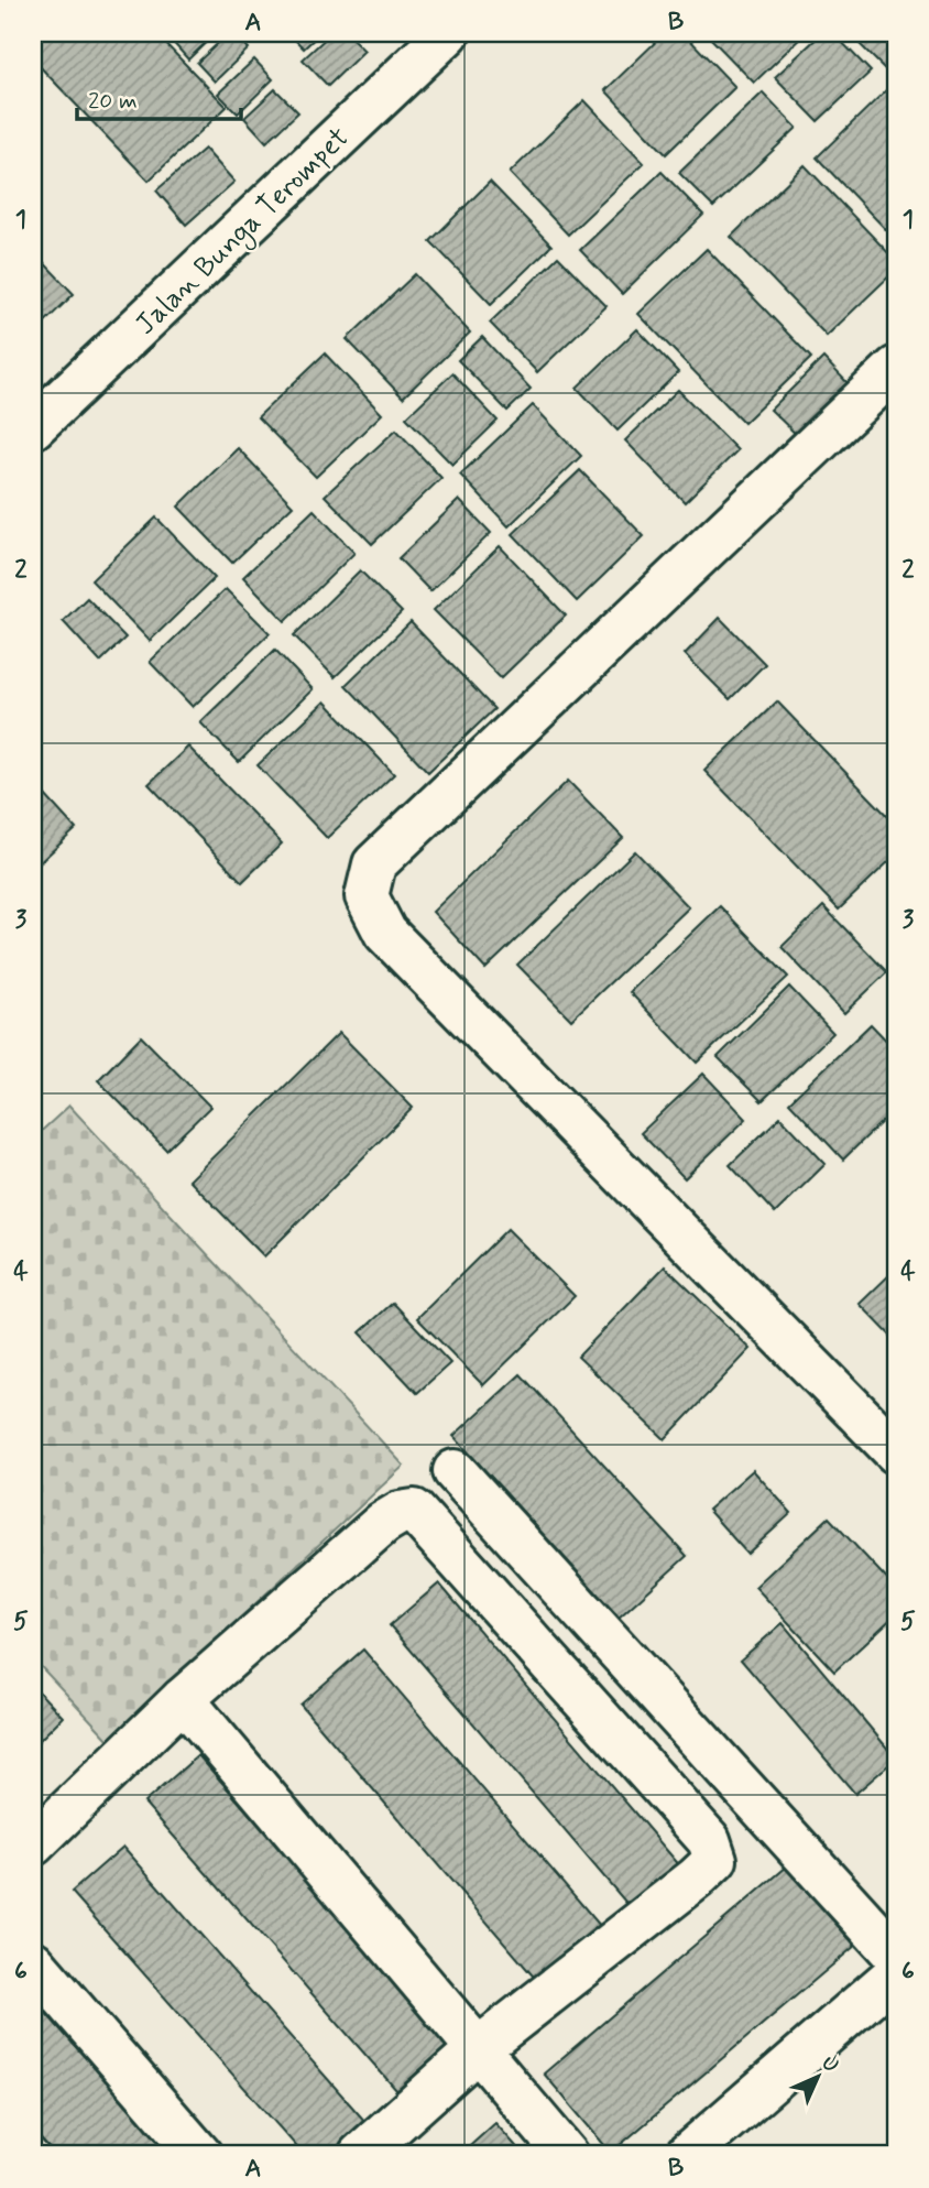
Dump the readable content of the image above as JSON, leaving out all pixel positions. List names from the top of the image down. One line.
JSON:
{"streets":{"street":["Jalan Bunga Terompet"]},"scale_bar":"20 m","north":"top right","grid":{"columns":["A","B"],"rows":["1","2","3","4","5","6"]}}
